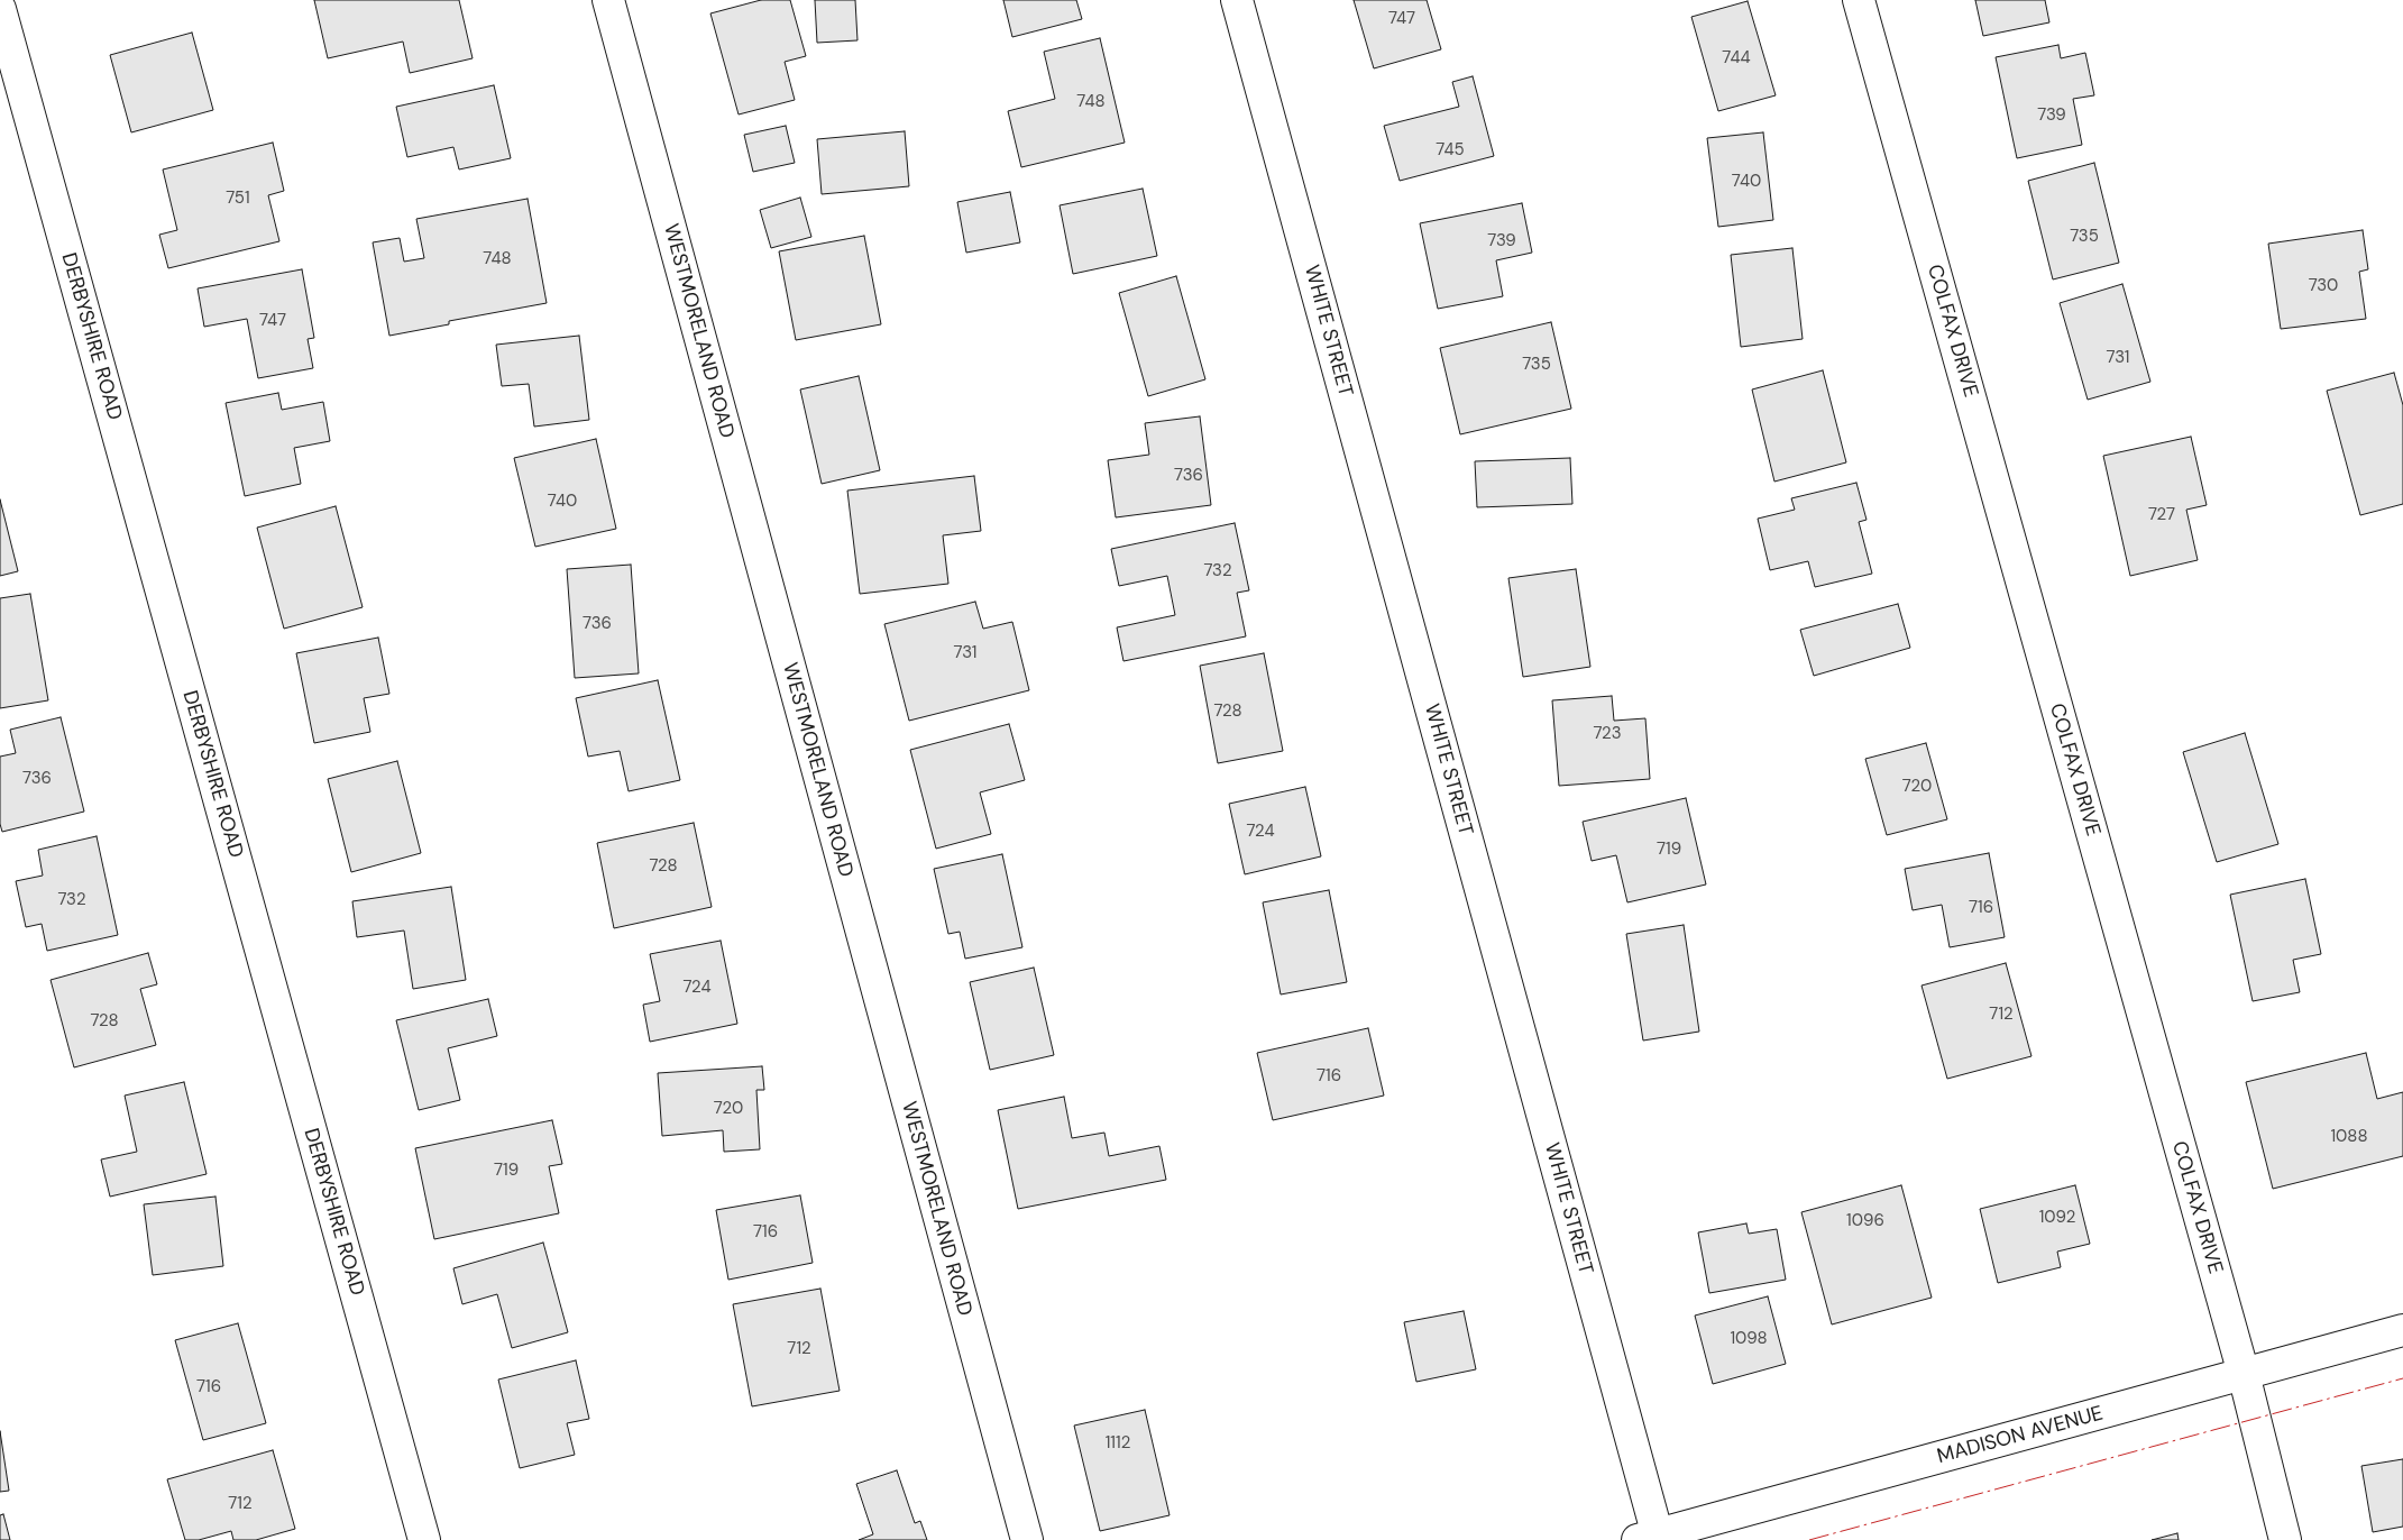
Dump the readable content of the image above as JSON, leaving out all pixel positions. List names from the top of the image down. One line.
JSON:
{"streets":{"street":["WESTMORELAND ROAD","WHITE STREET","COLFAX DRIVE","DERBYSHIRE ROAD","MADISON AVENUE"]},"crossings":[["WHITE STREET","MADISON AVENUE"],["COLFAX DRIVE","MADISON AVENUE"]],"house_numbers":["747","744","748","739","745","740","751","735","739","748","730","747","731","735","736","740","727","732","736","731","728","723","736","720","724","719","728","732","716","724","712","728","716","720","1088","719","1092","1096","716","1098","712","716","1112","712"]}
